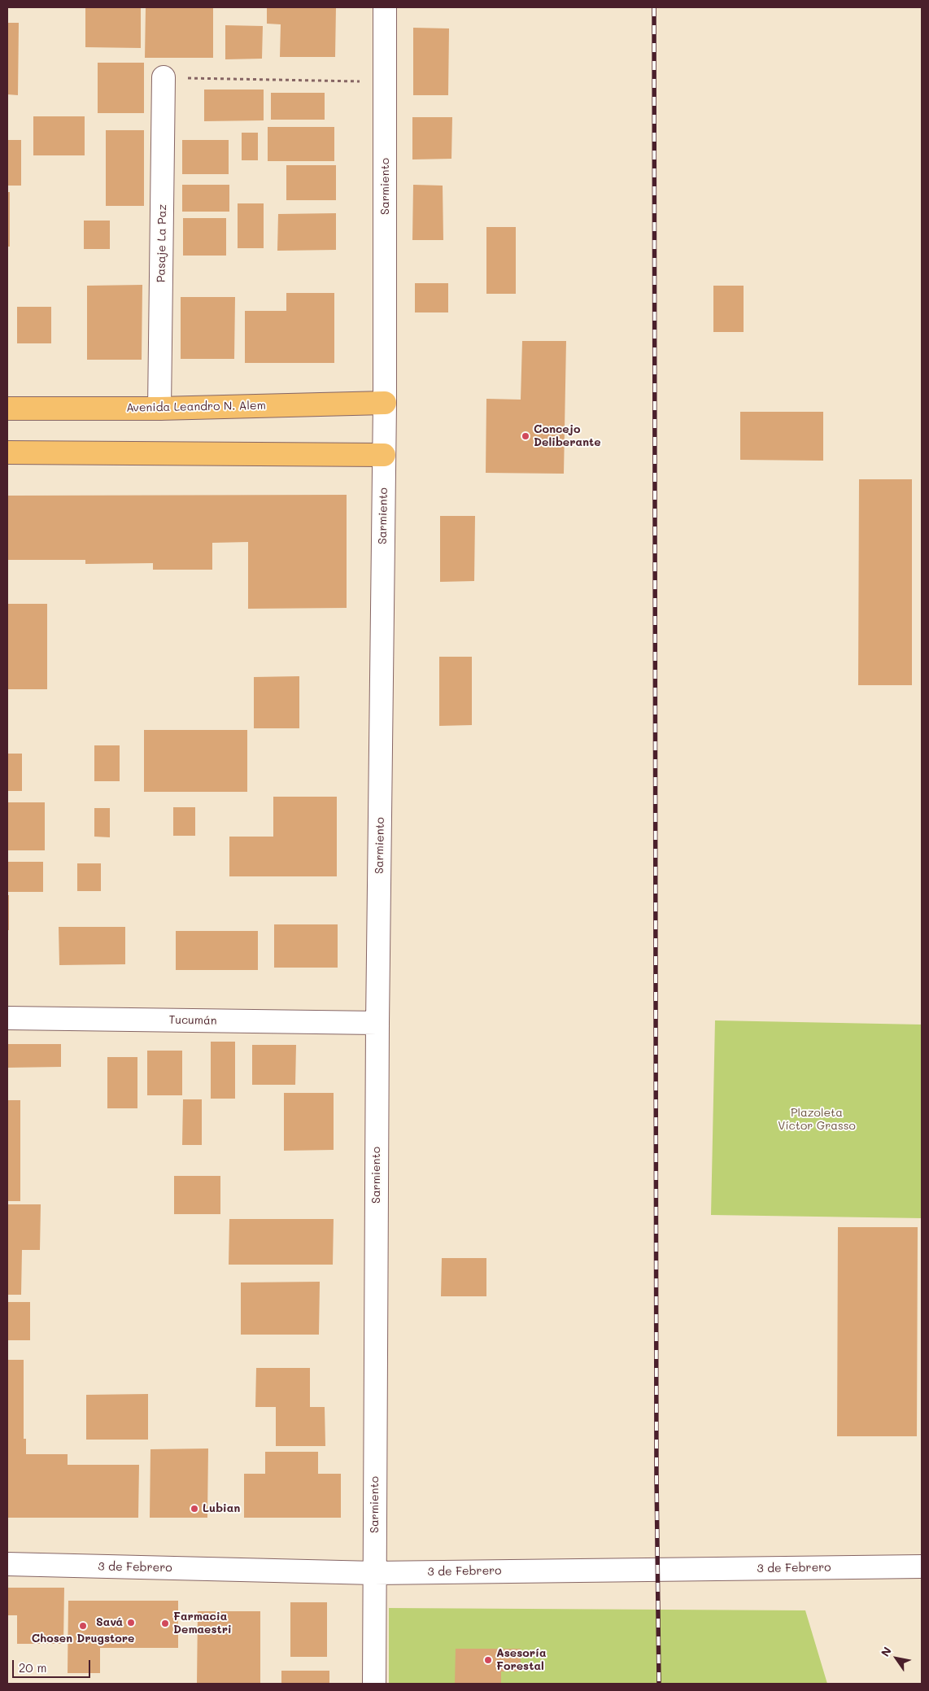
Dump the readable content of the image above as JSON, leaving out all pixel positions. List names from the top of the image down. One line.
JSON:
{"streets":{"main road":["Avenida Leandro N. Alem"],"street":["Sarmiento","Pasaje La Paz","Tucumán","3 de Febrero"]},"crossings":[["Sarmiento","Avenida Leandro N. Alem"],["Sarmiento","Tucumán"],["Sarmiento","3 de Febrero"],["Pasaje La Paz","Avenida Leandro N. Alem"]],"parks":["Plazoleta Víctor Grasso"],"places":["Concejo Deliberante","Lubian","Savá","Farmacia Demaestri","Chosen Drugstore","Asesoría Forestal"],"scale_bar":"20 m","north":"top left"}
